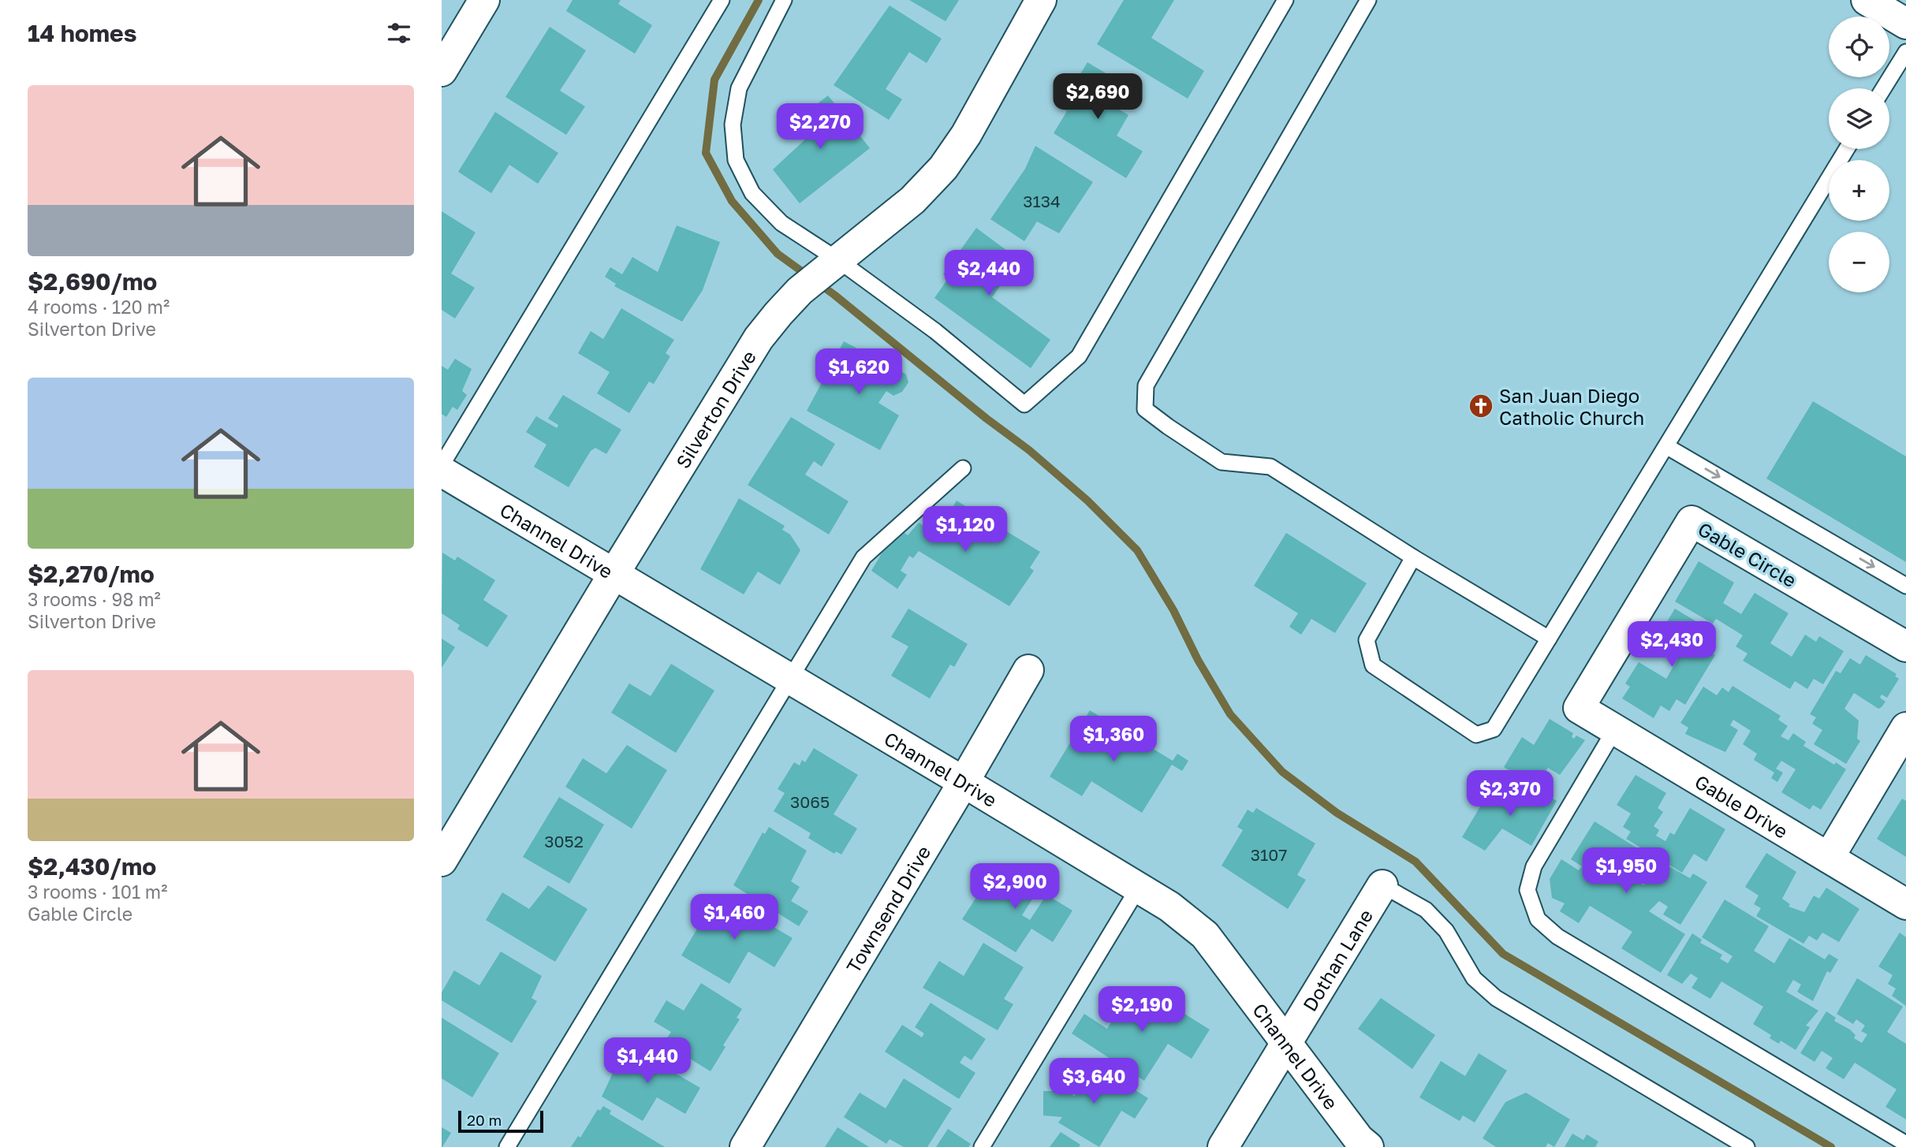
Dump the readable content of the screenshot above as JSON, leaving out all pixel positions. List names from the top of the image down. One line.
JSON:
{"streets":{"street":["Silverton Drive","Channel Drive","Gable Circle","Gable Drive","Townsend Drive","Dothan Lane"]},"crossings":[["Silverton Drive","Channel Drive"],["Channel Drive","Townsend Drive"],["Channel Drive","Dothan Lane"],["Gable Circle","Gable Drive"]],"places":{"church":["San Juan Diego Catholic Church"]},"house_numbers":["3134","3065","3052","3107"],"scale_bar":"20 m","page":{"heading":"14 homes","map_buttons":["+","−"],"list":[{"name":"$2,690/mo","note":"4 rooms · 120 m² · Silverton Drive"},{"name":"$2,270/mo","note":"3 rooms · 98 m² · Silverton Drive"},{"name":"$2,430/mo","note":"3 rooms · 101 m² · Gable Circle"}],"price":["$2,690","$2,270","$2,440","$1,620","$1,120","$2,430","$1,360","$2,370","$1,950","$2,900","$1,460","$2,190","$1,440","$3,640"],"scale":"20 m"}}
